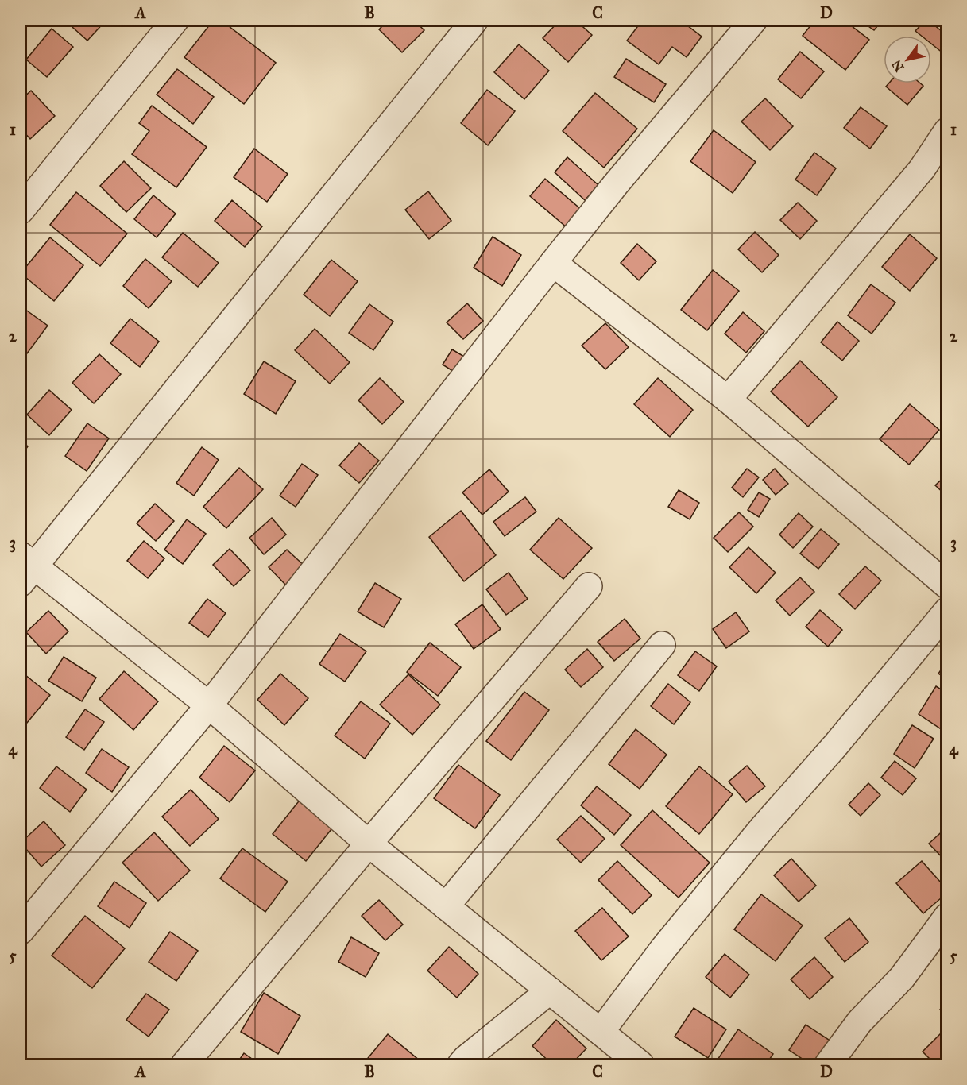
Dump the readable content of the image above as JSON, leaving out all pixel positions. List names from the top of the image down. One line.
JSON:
{"north":"bottom left","grid":{"columns":["A","B","C","D"],"rows":["1","2","3","4","5"]}}
